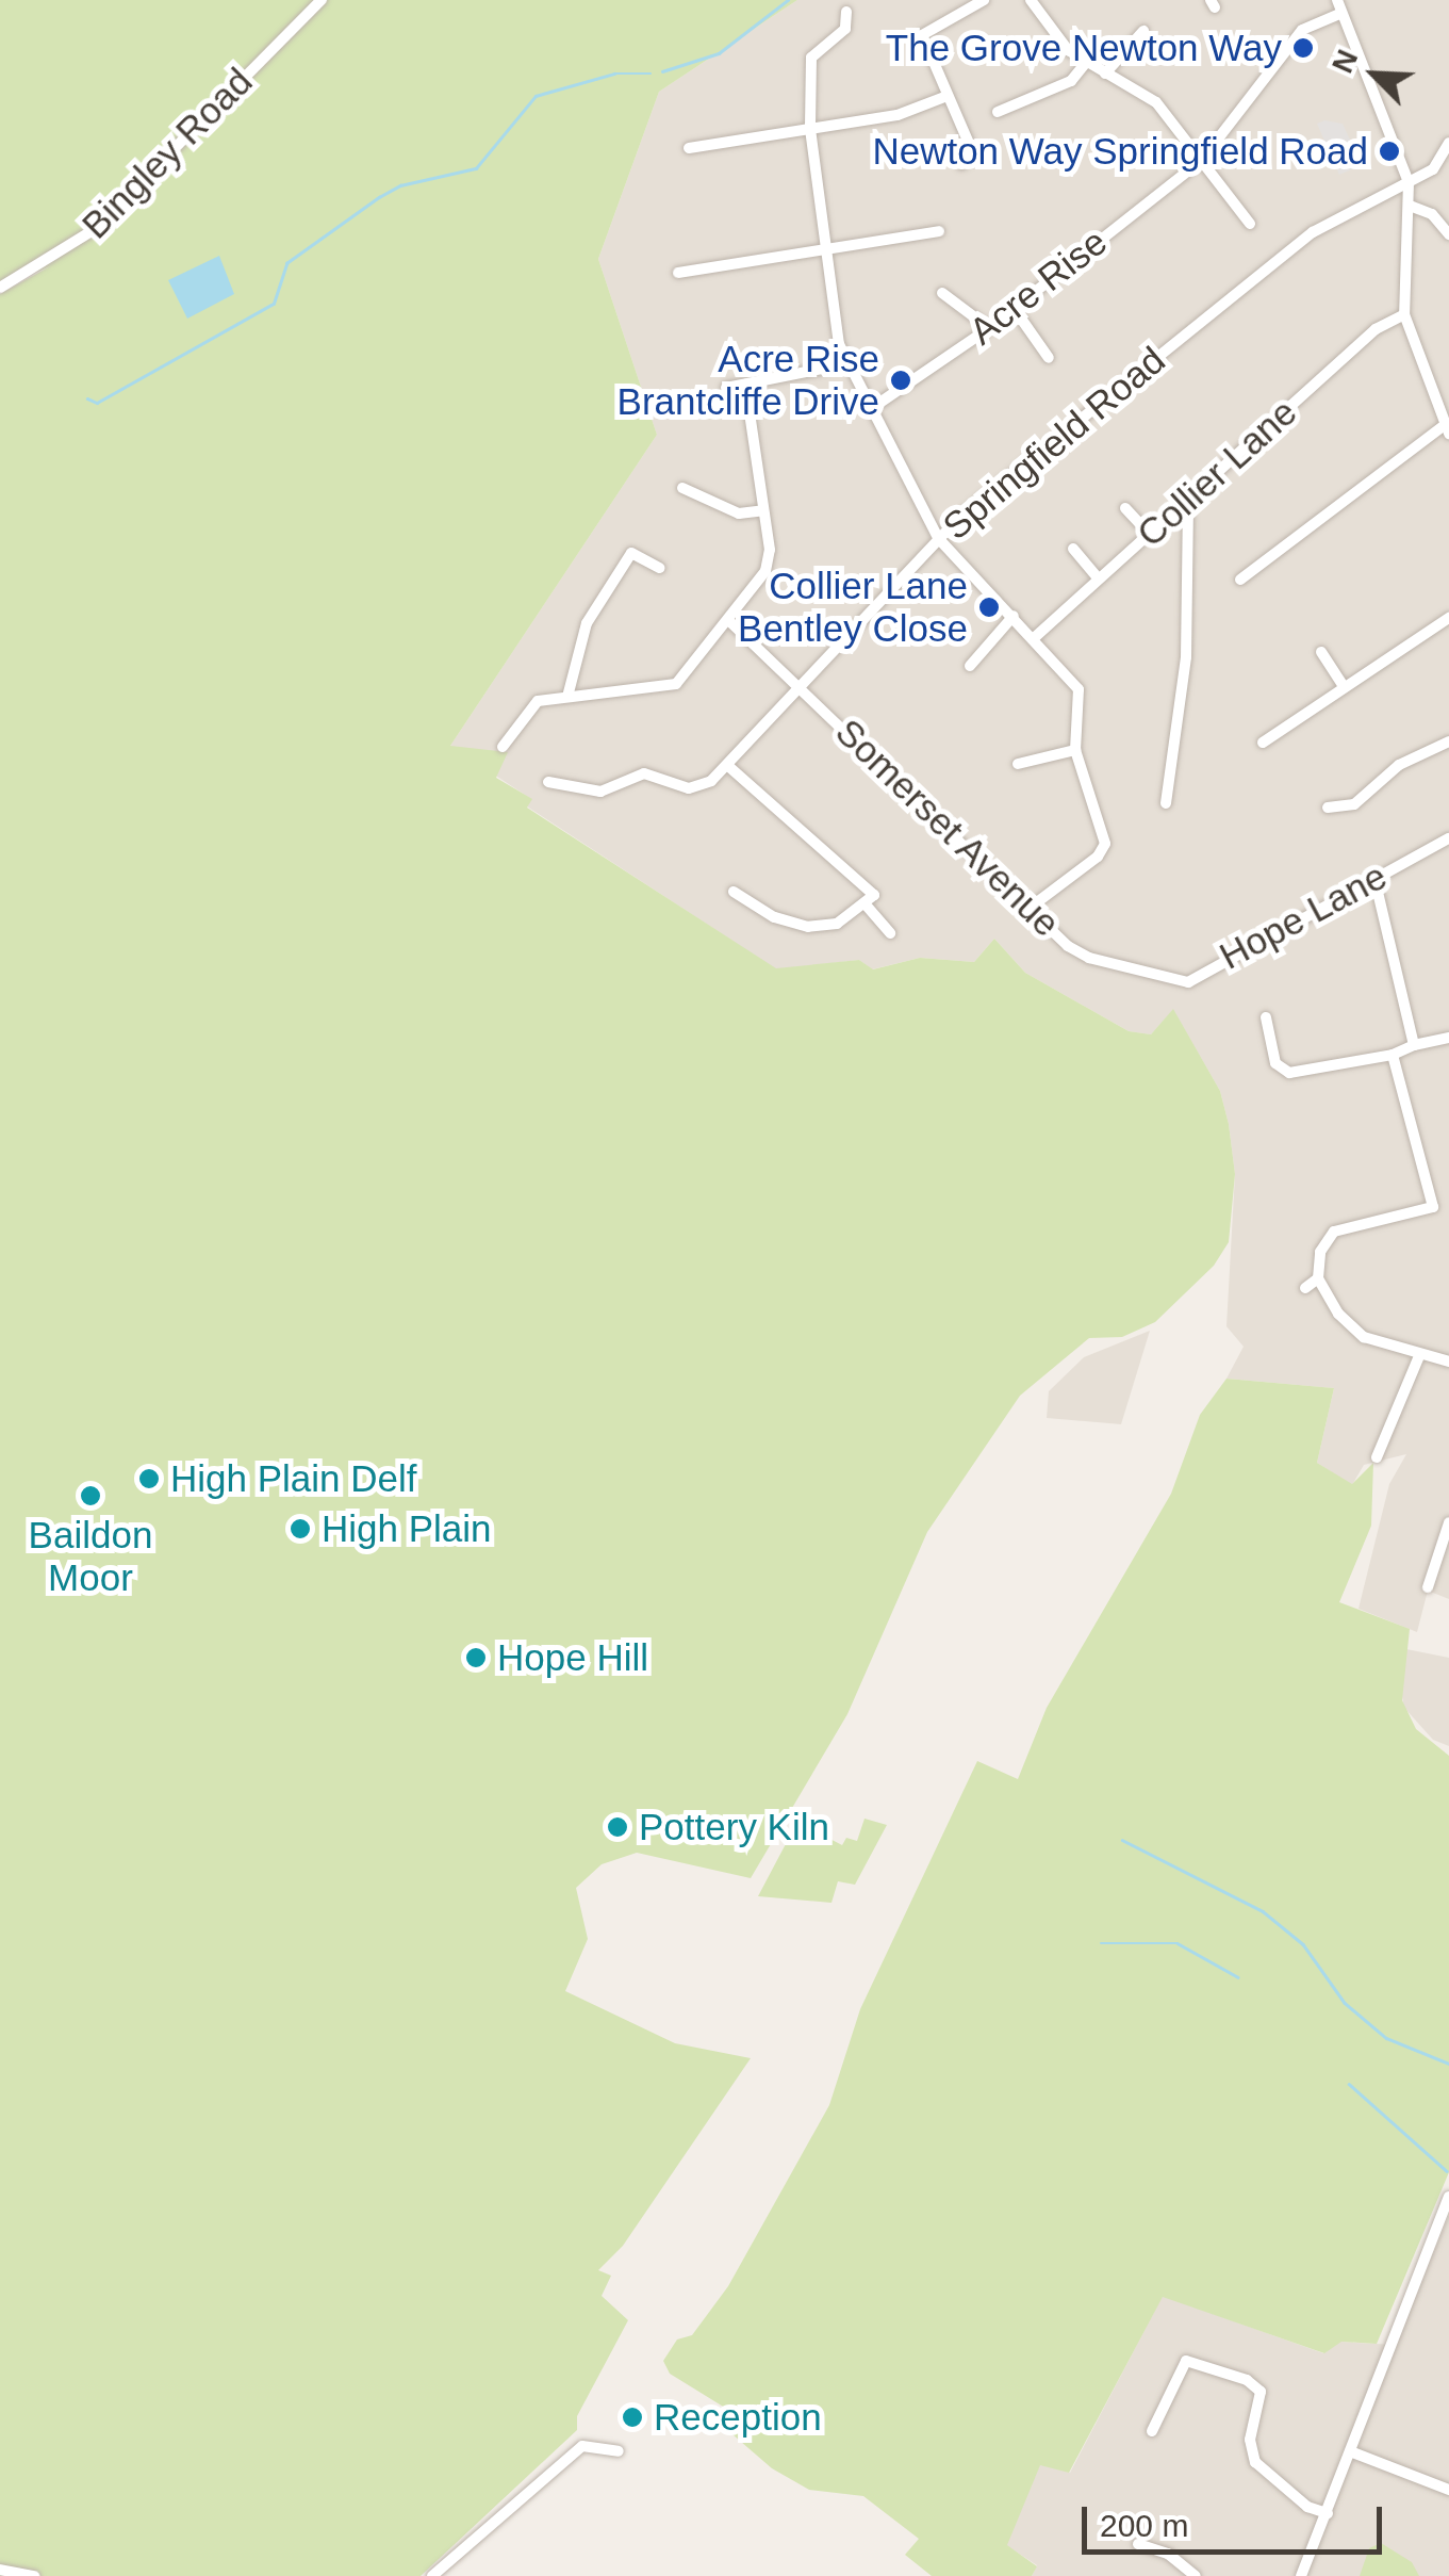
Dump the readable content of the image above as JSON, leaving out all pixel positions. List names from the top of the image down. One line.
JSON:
{"streets":{"street":["Bingley Road","Acre Rise","Springfield Road","Collier Lane","Somerset Avenue","Hope Lane"]},"crossings":[["Springfield Road","Somerset Avenue"],["Somerset Avenue","Hope Lane"]],"places":["The Grove Newton Way","Newton Way Springfield Road","Acre Rise Brantcliffe Drive","Collier Lane Bentley Close","High Plain Delf","Baildon Moor","High Plain","Hope Hill","Pottery Kiln","Reception"],"scale_bar":"200 m","north":"top left"}
